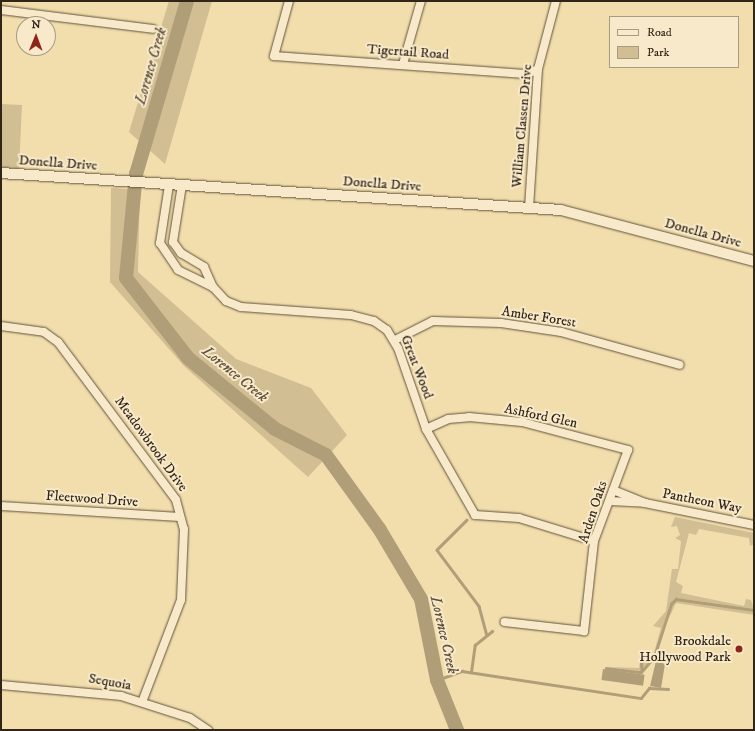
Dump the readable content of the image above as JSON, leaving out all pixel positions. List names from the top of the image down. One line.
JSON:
{"streets":{"street":["Tigertail Road","William Classen Drive","Donella Drive","Amber Forest","Great Wood","Ashford Glen","Meadowbrook Drive","Fleetwood Drive","Pantheon Way","Arden Oaks","Sequoia"]},"crossings":[["Tigertail Road","William Classen Drive"],["William Classen Drive","Donella Drive"],["Donella Drive","Great Wood"],["Amber Forest","Great Wood"],["Great Wood","Ashford Glen"],["Great Wood","Arden Oaks"],["Ashford Glen","Arden Oaks"],["Meadowbrook Drive","Fleetwood Drive"],["Meadowbrook Drive","Sequoia"],["Pantheon Way","Arden Oaks"]],"water":["Lorence Creek"],"places":["Brookdale Hollywood Park"],"legend":["Road","Park"],"north":"top"}
